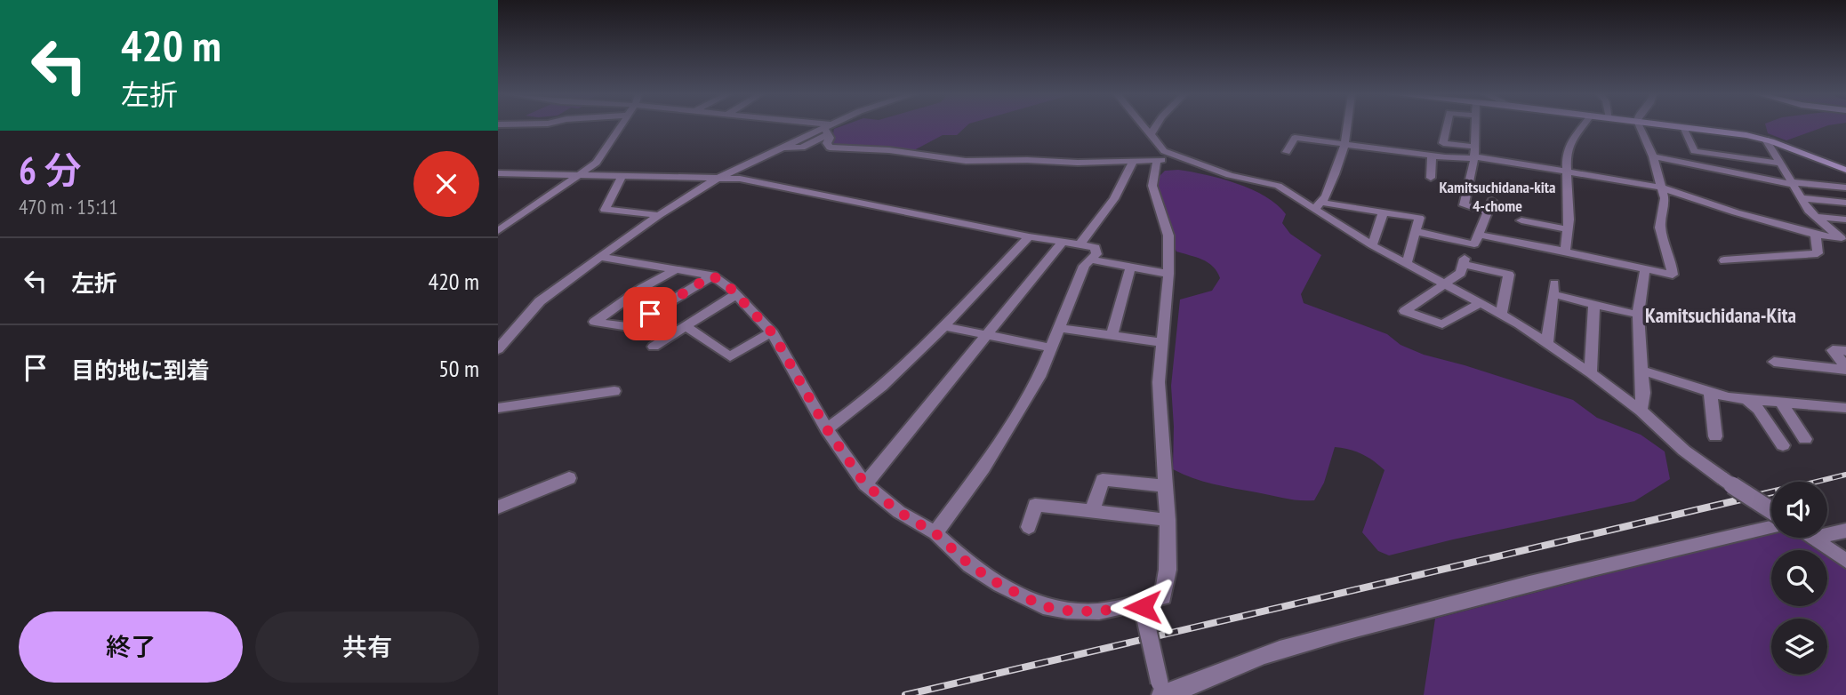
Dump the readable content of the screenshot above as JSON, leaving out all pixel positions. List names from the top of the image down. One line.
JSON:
{"districts":["Kamitsuchidana-kita 4-chome","Kamitsuchidana-Kita"],"page":{"turn":["420 m","左折"],"heading":["6 分","470 m · 15:11"],"list":[{"name":"左折","value":"420 m"},{"name":"目的地に到着","value":"50 m"}],"buttons":["終了","共有"]}}
